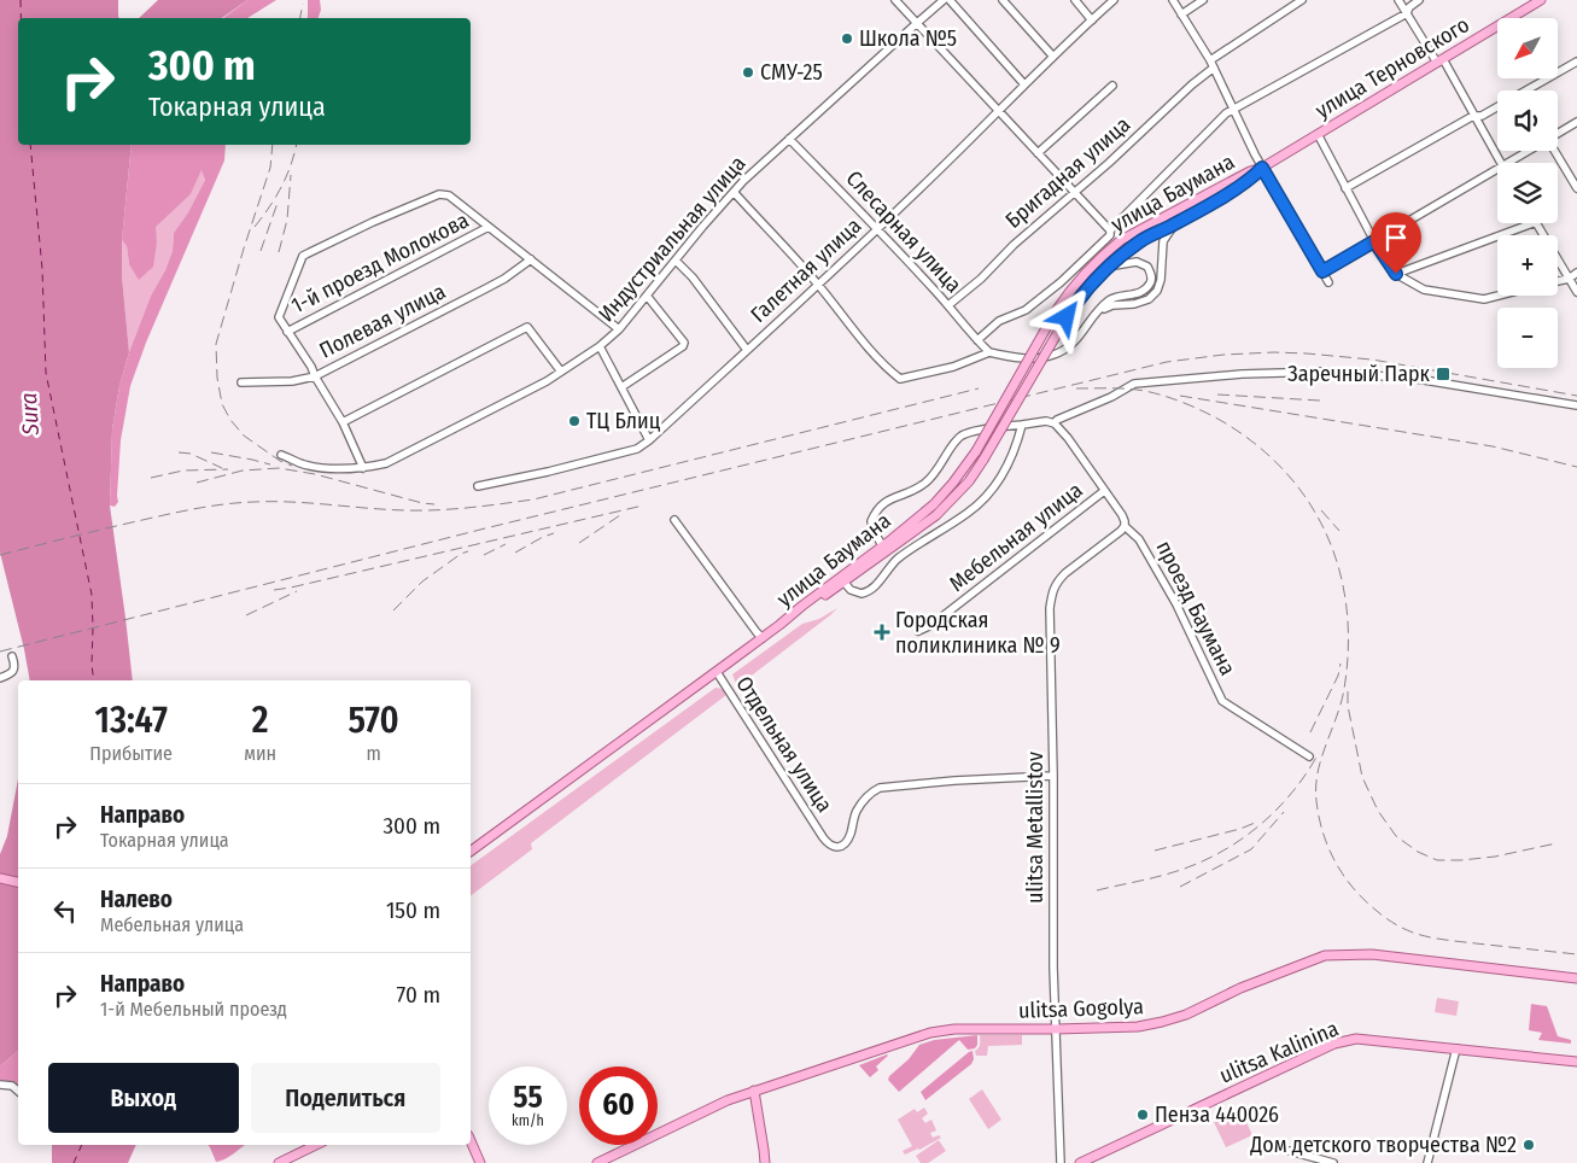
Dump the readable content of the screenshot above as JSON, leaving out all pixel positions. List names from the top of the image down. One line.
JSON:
{"streets":{"main road":["улица Терновского","улица Баумана","ulitsa Gogolya","ulitsa Kalinina"],"street":["Бригадная улица","Слесарная улица","Индустриальная улица","1-й проезд Молокова","Галетная улица","Полевая улица","Мебельная улица","проезд Баумана","Отдельная улица","ulitsa Metallistov"]},"crossings":[["улица Терновского","улица Баумана"],["Бригадная улица","Слесарная улица"],["улица Баумана","Отдельная улица"],["Слесарная улица","Индустриальная улица"],["Слесарная улица","Галетная улица"],["Мебельная улица","проезд Баумана"],["проезд Баумана","ulitsa Metallistov"],["Отдельная улица","ulitsa Metallistov"],["ulitsa Metallistov","ulitsa Gogolya"]],"water":["Sura"],"places":{"other":["Школа №5","СМУ-25","ТЦ Блиц","Пенза 440026","Дом детского творчества №2"],"transit":["Заречный Парк"],"health":["Городская поликлиника № 9"]},"north":"bottom left","page":{"map_buttons":["+","−"],"turn":["300 m","Токарная улица"],"eta":["13:47","Прибытие","2","мин","570","m"],"list":[{"name":"Направо","note":"Токарная улица","value":"300 m"},{"name":"Налево","note":"Мебельная улица","value":"150 m"},{"name":"Направо","note":"1-й Мебельный проезд","value":"70 m"}],"buttons":["Выход","Поделиться"],"speed":"55 km/h","limit":"60"}}
